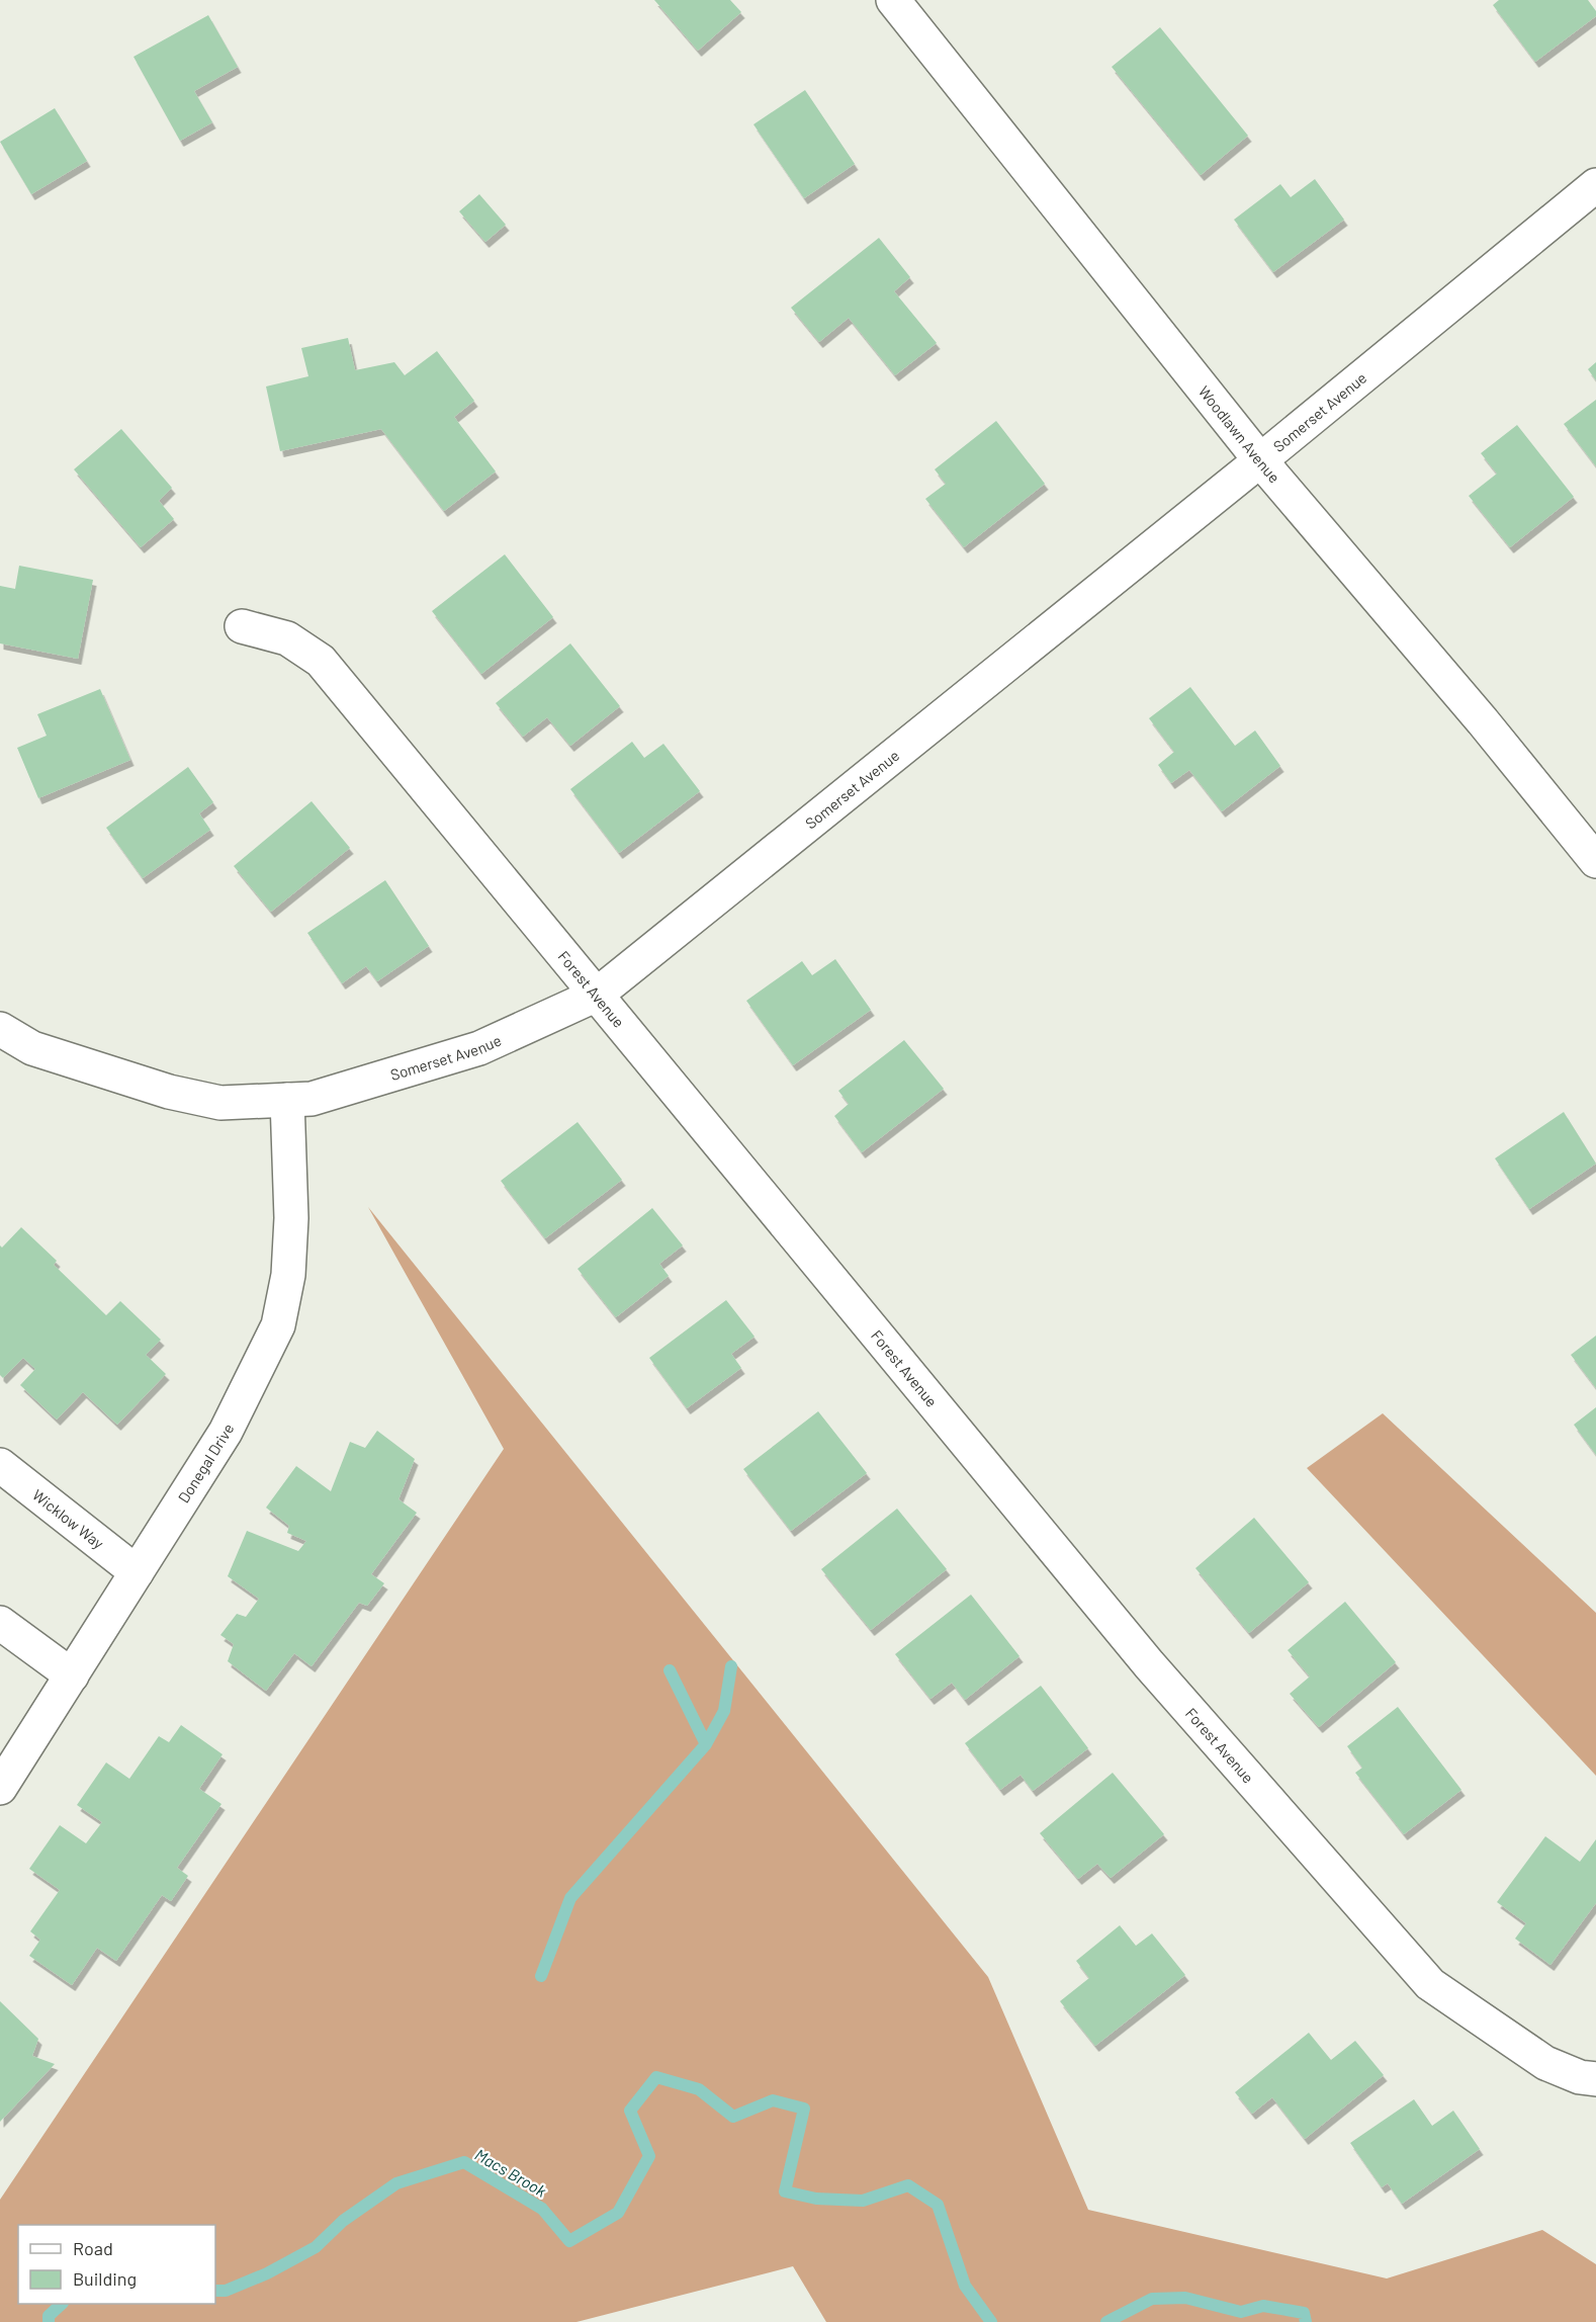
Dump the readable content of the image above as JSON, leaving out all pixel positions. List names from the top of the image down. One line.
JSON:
{"streets":{"street":["Somerset Avenue","Woodlawn Avenue","Forest Avenue","Donegal Drive","Wicklow Way"]},"crossings":[["Somerset Avenue","Woodlawn Avenue"],["Somerset Avenue","Forest Avenue"],["Somerset Avenue","Donegal Drive"],["Donegal Drive","Wicklow Way"]],"water":["Macs Brook"],"legend":["Road","Building"]}
